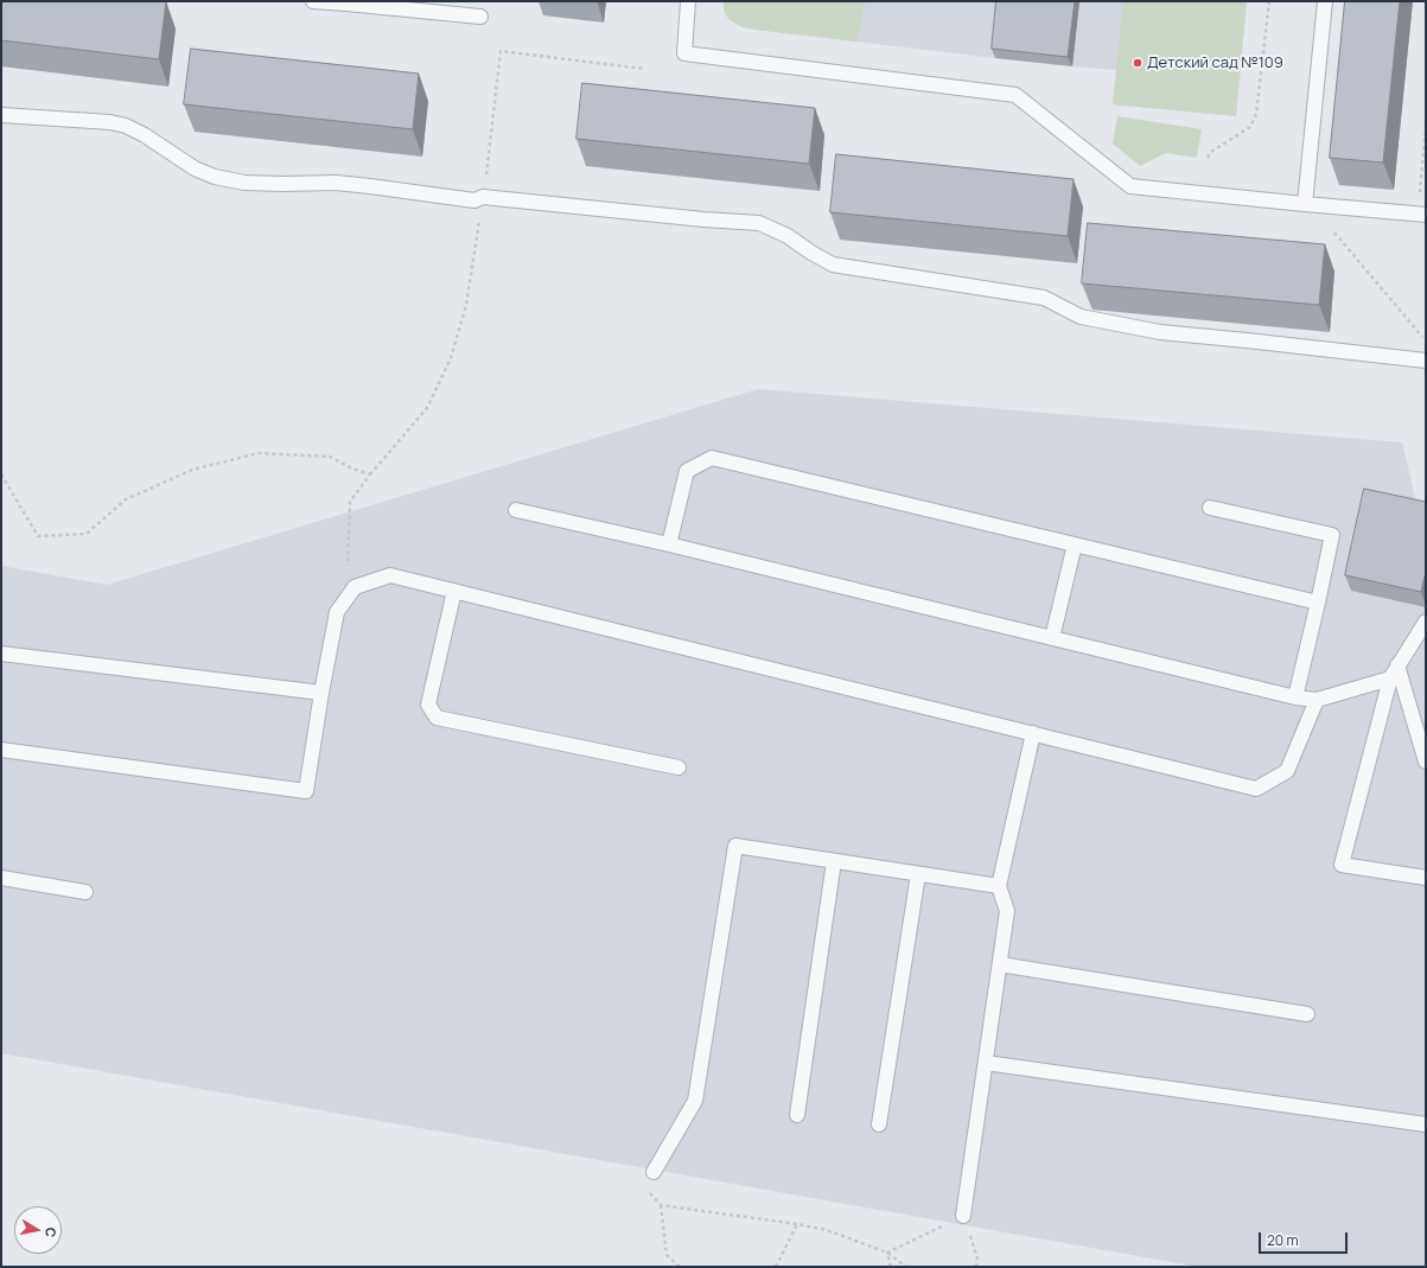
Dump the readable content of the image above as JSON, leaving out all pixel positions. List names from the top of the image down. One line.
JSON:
{"places":["Детский сад №109"],"scale_bar":"20 m","north":"right"}
